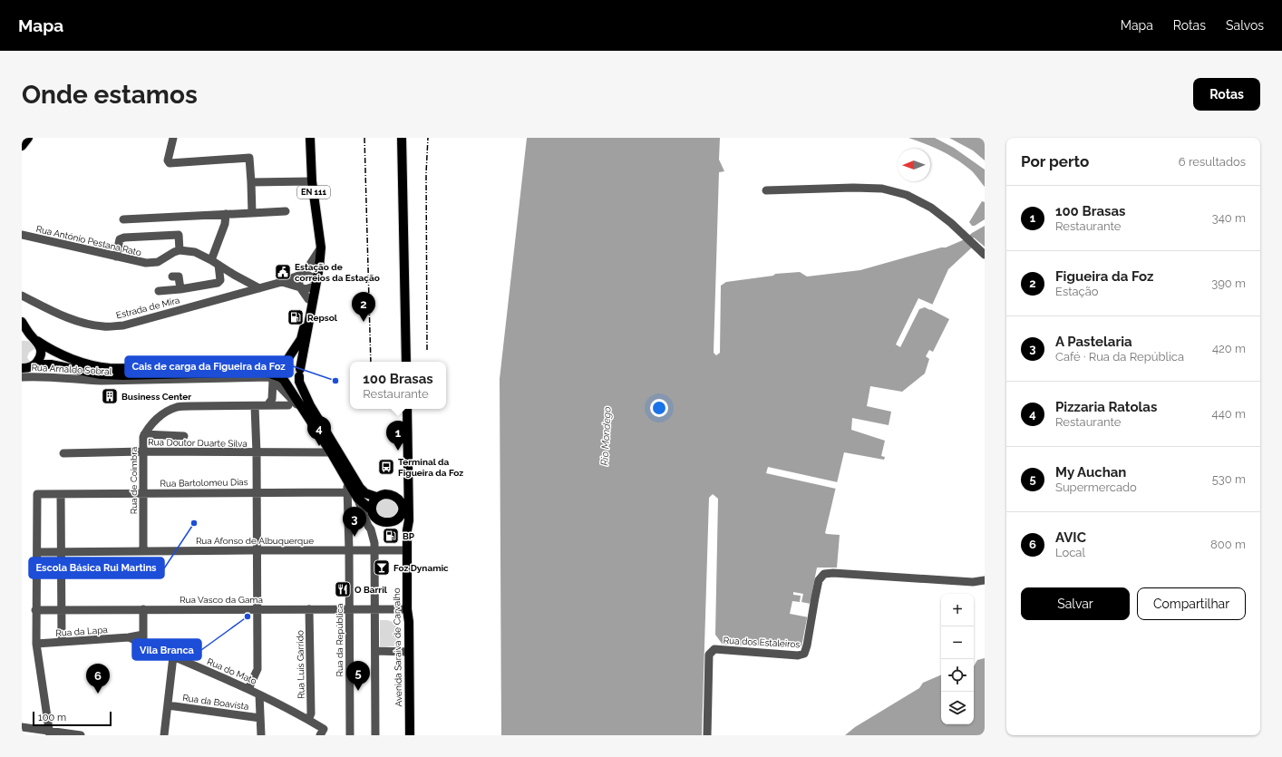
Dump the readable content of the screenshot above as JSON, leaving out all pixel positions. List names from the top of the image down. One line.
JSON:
{"streets":{"main road":["EN 111","Avenida Saraiva de Carvalho"],"street":["Rua António Pestana Rato","Estrada de Mira","Rua Arnaldo Sobral","Rua Doutor Duarte Silva","Rua de Coimbra","Rua Bartolomeu Dias","Rua Afonso de Albuquerque","Rua Vasco da Gama","Rua da Lapa","Rua da República","Rua dos Estaleiros","Rua Luís Garrido","Rua do Mato","Rua da Boavista"]},"crossings":[["EN 111","Estrada de Mira"],["EN 111","Rua Arnaldo Sobral"],["Rua Doutor Duarte Silva","Rua de Coimbra"],["Rua de Coimbra","Rua Bartolomeu Dias"],["Rua de Coimbra","Rua Afonso de Albuquerque"],["Rua Bartolomeu Dias","Rua Afonso de Albuquerque"],["Rua Bartolomeu Dias","Rua da República"],["Rua Afonso de Albuquerque","Rua da República"],["Rua Afonso de Albuquerque","Avenida Saraiva de Carvalho"],["Rua Vasco da Gama","Rua da República"],["Rua Vasco da Gama","Avenida Saraiva de Carvalho"],["Rua Vasco da Gama","Rua Luís Garrido"],["Rua da Lapa","Rua do Mato"],["Rua Luís Garrido","Rua do Mato"]],"water":["Rio Mondego"],"places":{"public building":["Estação de correios da Estação"],"fuel station":["Repsol","BP"],"other":["Cais de carga da Figueira da Foz","Escola Básica Rui Martins","Vila Branca"],"building":["Business Center"],"bus stop":["Terminal da Figueira da Foz"],"bar":["Foz Dynamic"],"restaurant":["O Barril"]},"scale_bar":"100 m","north":"left","page":{"header":"Mapa","nav":["Mapa","Rotas","Salvos"],"buttons":["Rotas",["Salvar","Compartilhar"]],"title":"Onde estamos","heading":["Por perto","6 resultados"],"list":[{"mark":"1","name":"100 Brasas","note":"Restaurante","value":"340 m"},{"mark":"2","name":"Figueira da Foz","note":"Estação","value":"390 m"},{"mark":"3","name":"A Pastelaria","note":"Café · Rua da República","value":"420 m"},{"mark":"4","name":"Pizzaria Ratolas","note":"Restaurante","value":"440 m"},{"mark":"5","name":"My Auchan","note":"Supermercado","value":"530 m"},{"mark":"6","name":"AVIC","note":"Local","value":"800 m"}],"pins":["2","4","1","3","5","6"],"popup":["100 Brasas","Restaurante"],"map_buttons":["+","−"],"scale":"100 m"}}
